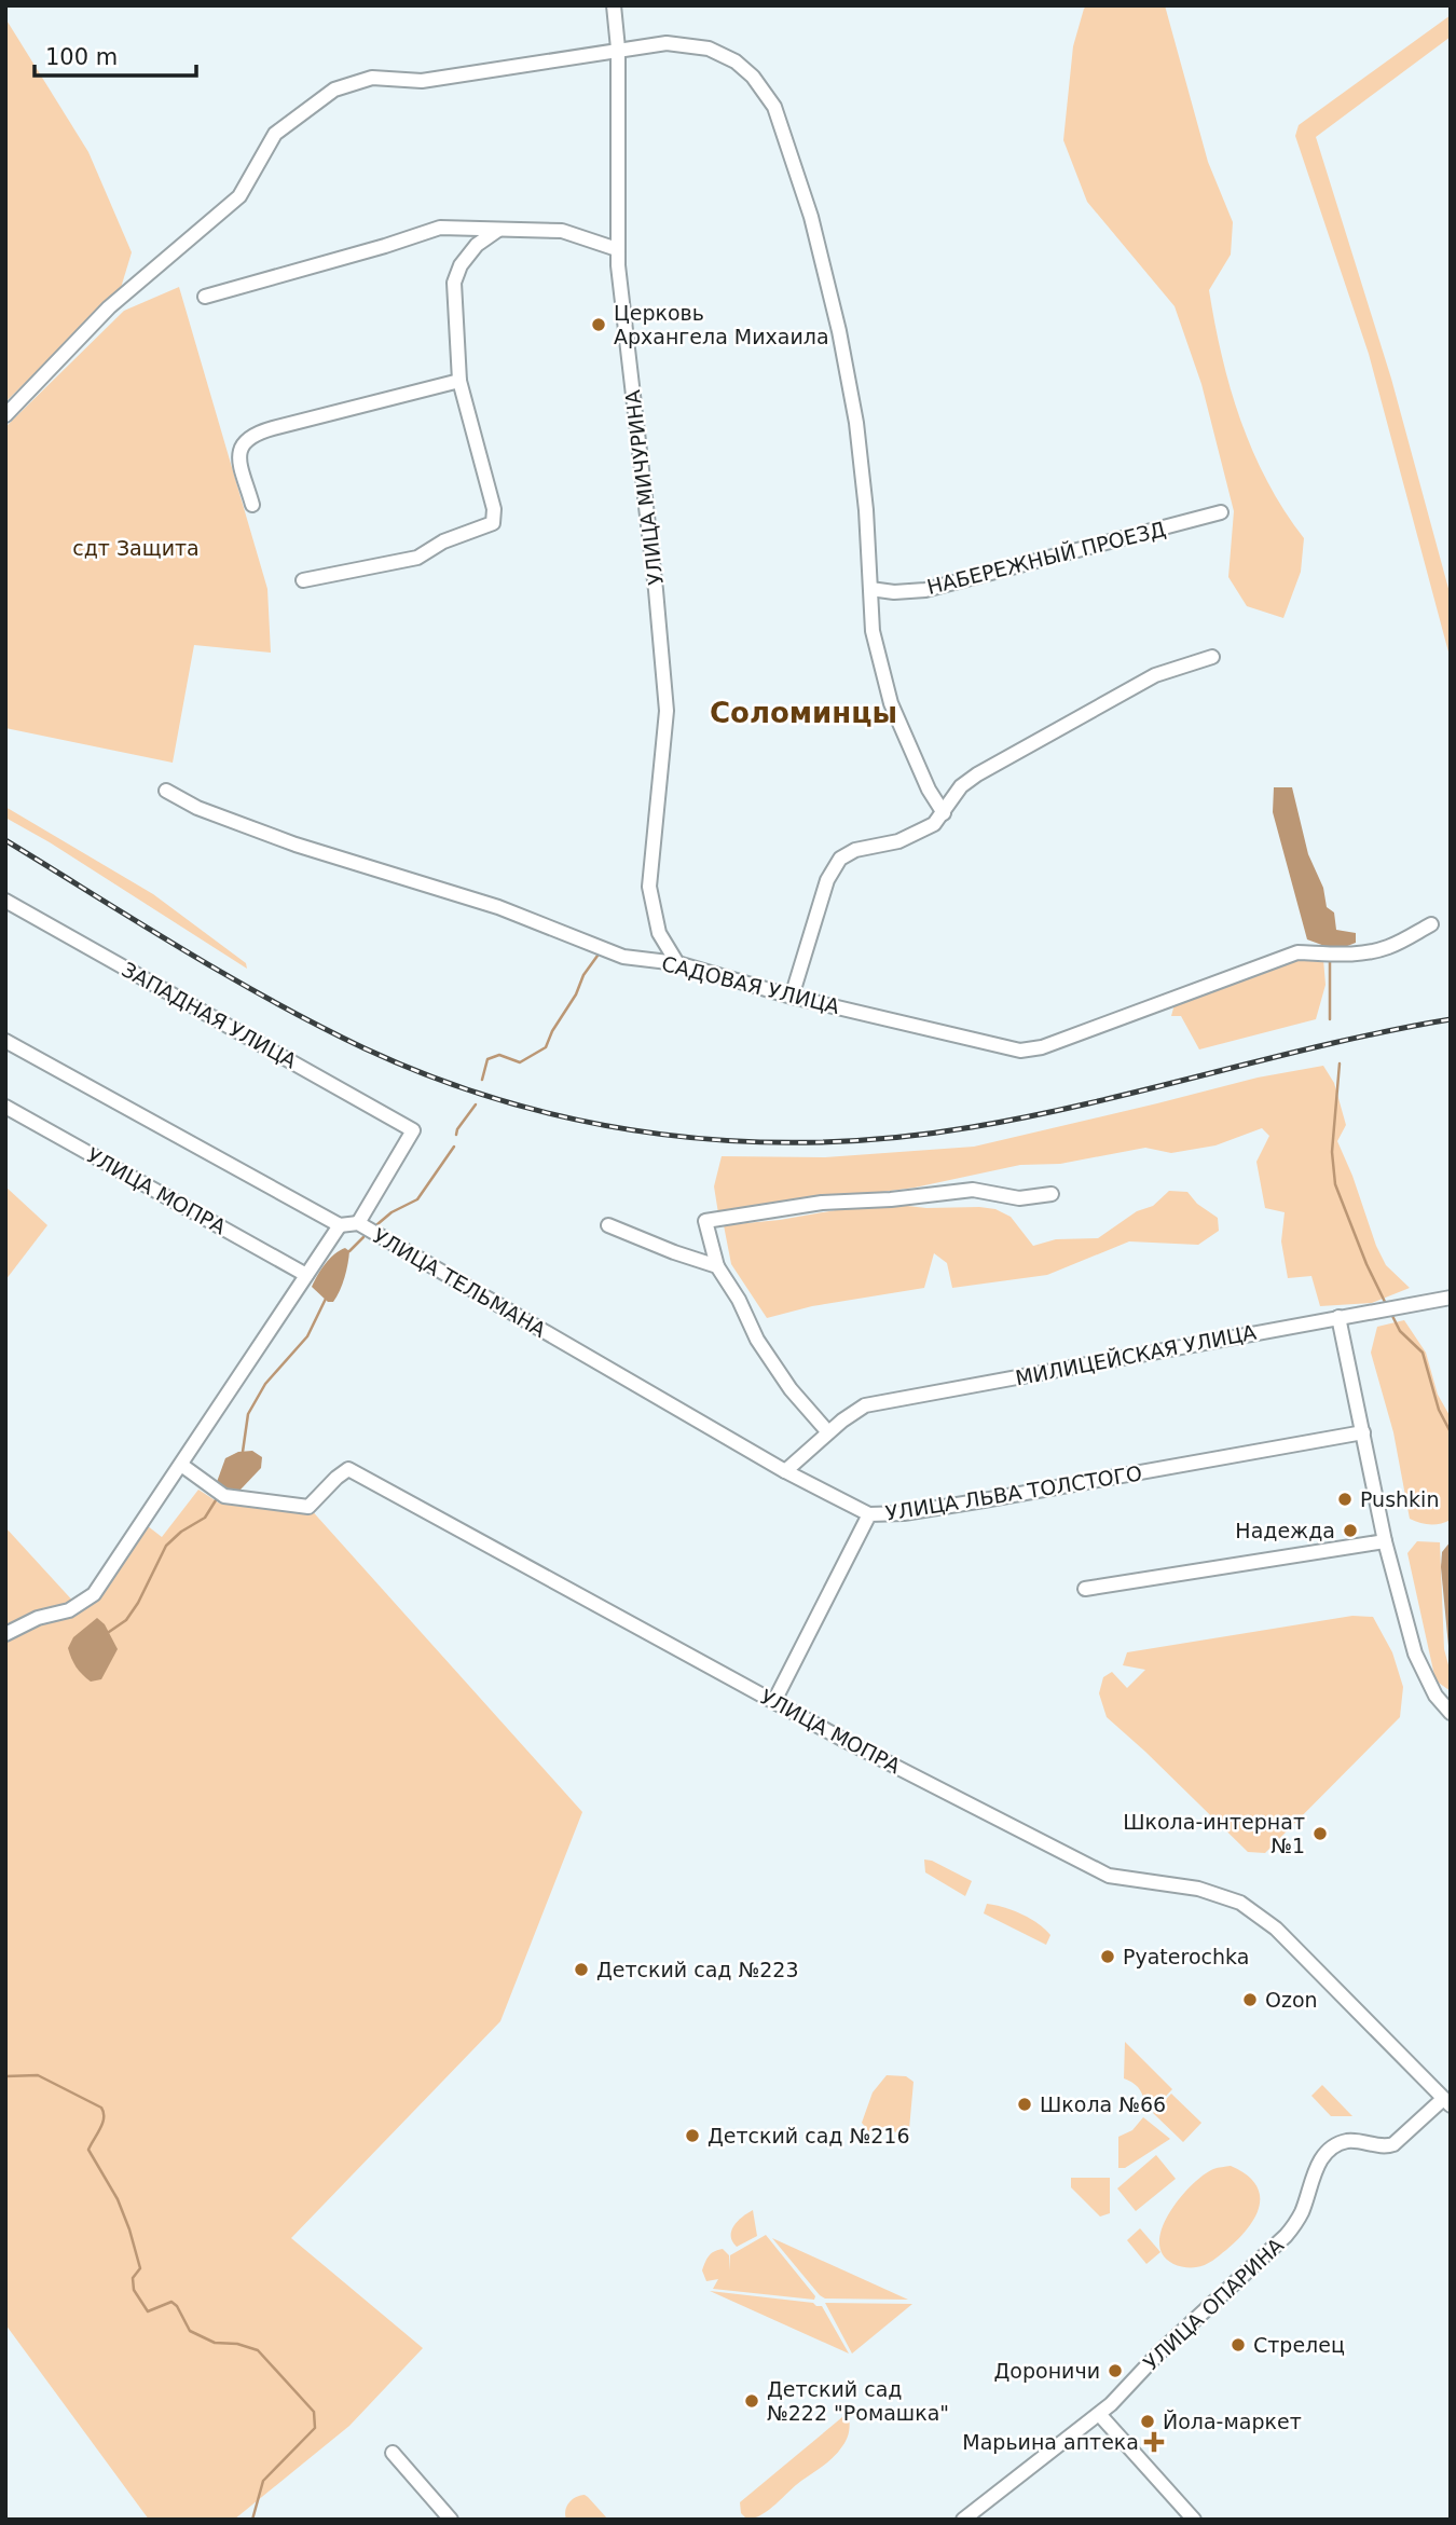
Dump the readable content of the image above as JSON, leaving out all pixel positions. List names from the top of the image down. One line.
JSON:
{"streets":{"street":["УЛИЦА МИЧУРИНА","НАБЕРЕЖНЫЙ ПРОЕЗД","САДОВАЯ УЛИЦА","ЗАПАДНАЯ УЛИЦА","УЛИЦА МОПРА","УЛИЦА ТЕЛЬМАНА","МИЛИЦЕЙСКАЯ УЛИЦА","УЛИЦА ЛЬВА ТОЛСТОГО","УЛИЦА ОПАРИНА"]},"crossings":[["УЛИЦА МИЧУРИНА","САДОВАЯ УЛИЦА"],["ЗАПАДНАЯ УЛИЦА","УЛИЦА ТЕЛЬМАНА"],["УЛИЦА МОПРА","УЛИЦА ЛЬВА ТОЛСТОГО"],["УЛИЦА МОПРА","УЛИЦА ОПАРИНА"],["УЛИЦА ТЕЛЬМАНА","МИЛИЦЕЙСКАЯ УЛИЦА"],["УЛИЦА ТЕЛЬМАНА","УЛИЦА ЛЬВА ТОЛСТОГО"]],"districts":["Соломинцы"],"parks":["сдт Защита"],"places":{"other":["Церковь Архангела Михаила","Pushkin","Надежда","Школа-интернат №1","Pyaterochka","Детский сад №223","Ozon","Школа №66","Детский сад №216","Стрелец","Дороничи","Детский сад №222 \"Ромашка\"","Йола-маркет"],"health":["Марьина аптека"]},"scale_bar":"100 m"}
